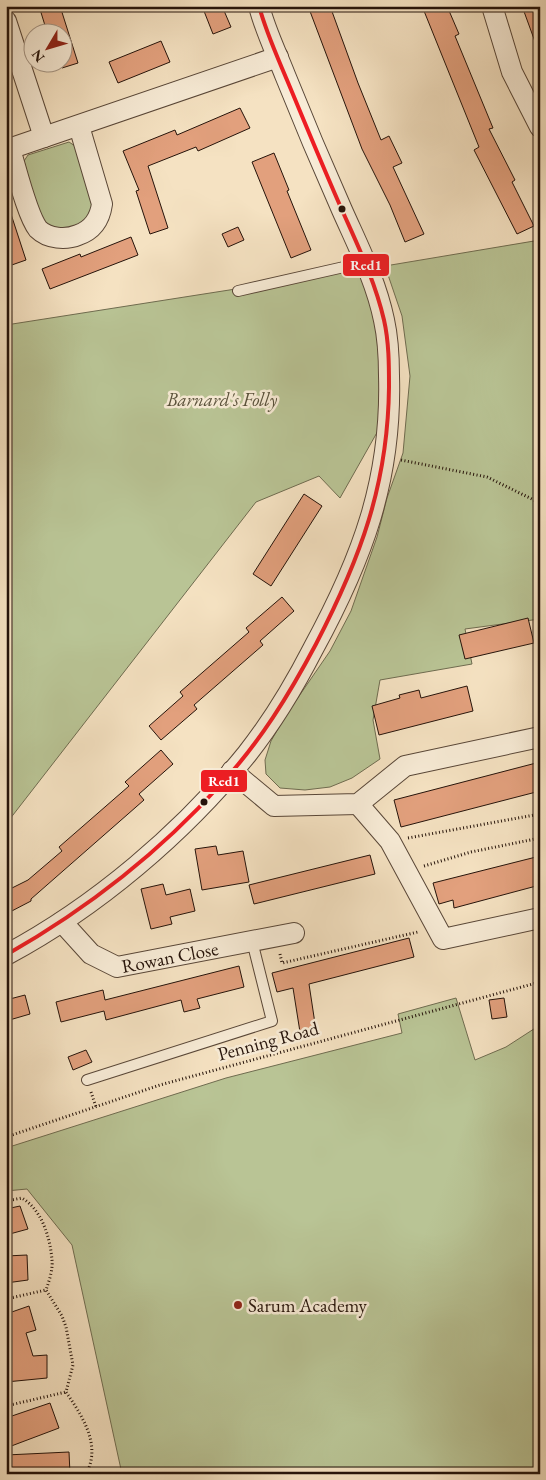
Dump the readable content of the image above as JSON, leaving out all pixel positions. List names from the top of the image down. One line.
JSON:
{"streets":{"street":["Rowan Close"],"path":["Penning Road"]},"parks":["Barnard's Folly"],"places":["Sarum Academy"],"lines":["transit line Red1"],"north":"bottom left"}
